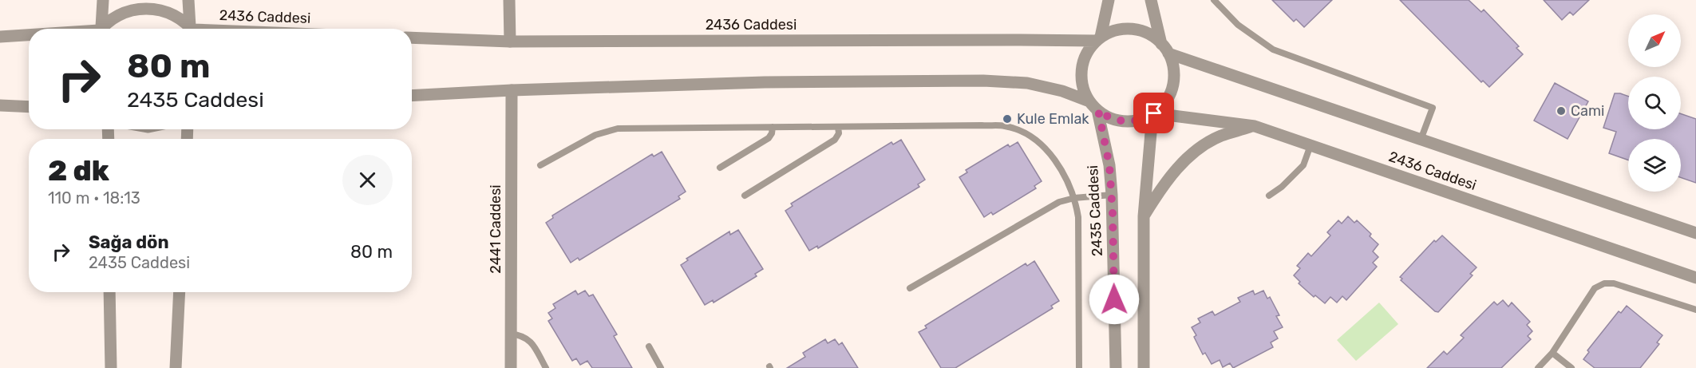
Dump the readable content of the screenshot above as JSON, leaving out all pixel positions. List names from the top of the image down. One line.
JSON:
{"streets":{"street":["2436 Caddesi","2435 Caddesi","2441 Caddesi"]},"crossings":[["2436 Caddesi","2435 Caddesi"]],"places":["Cami","Kule Emlak"],"north":"top right","page":{"turn":["80 m","2435 Caddesi"],"heading":["2 dk","110 m · 18:13"],"list":[{"name":"Sağa dön","note":"2435 Caddesi","value":"80 m"}]}}
